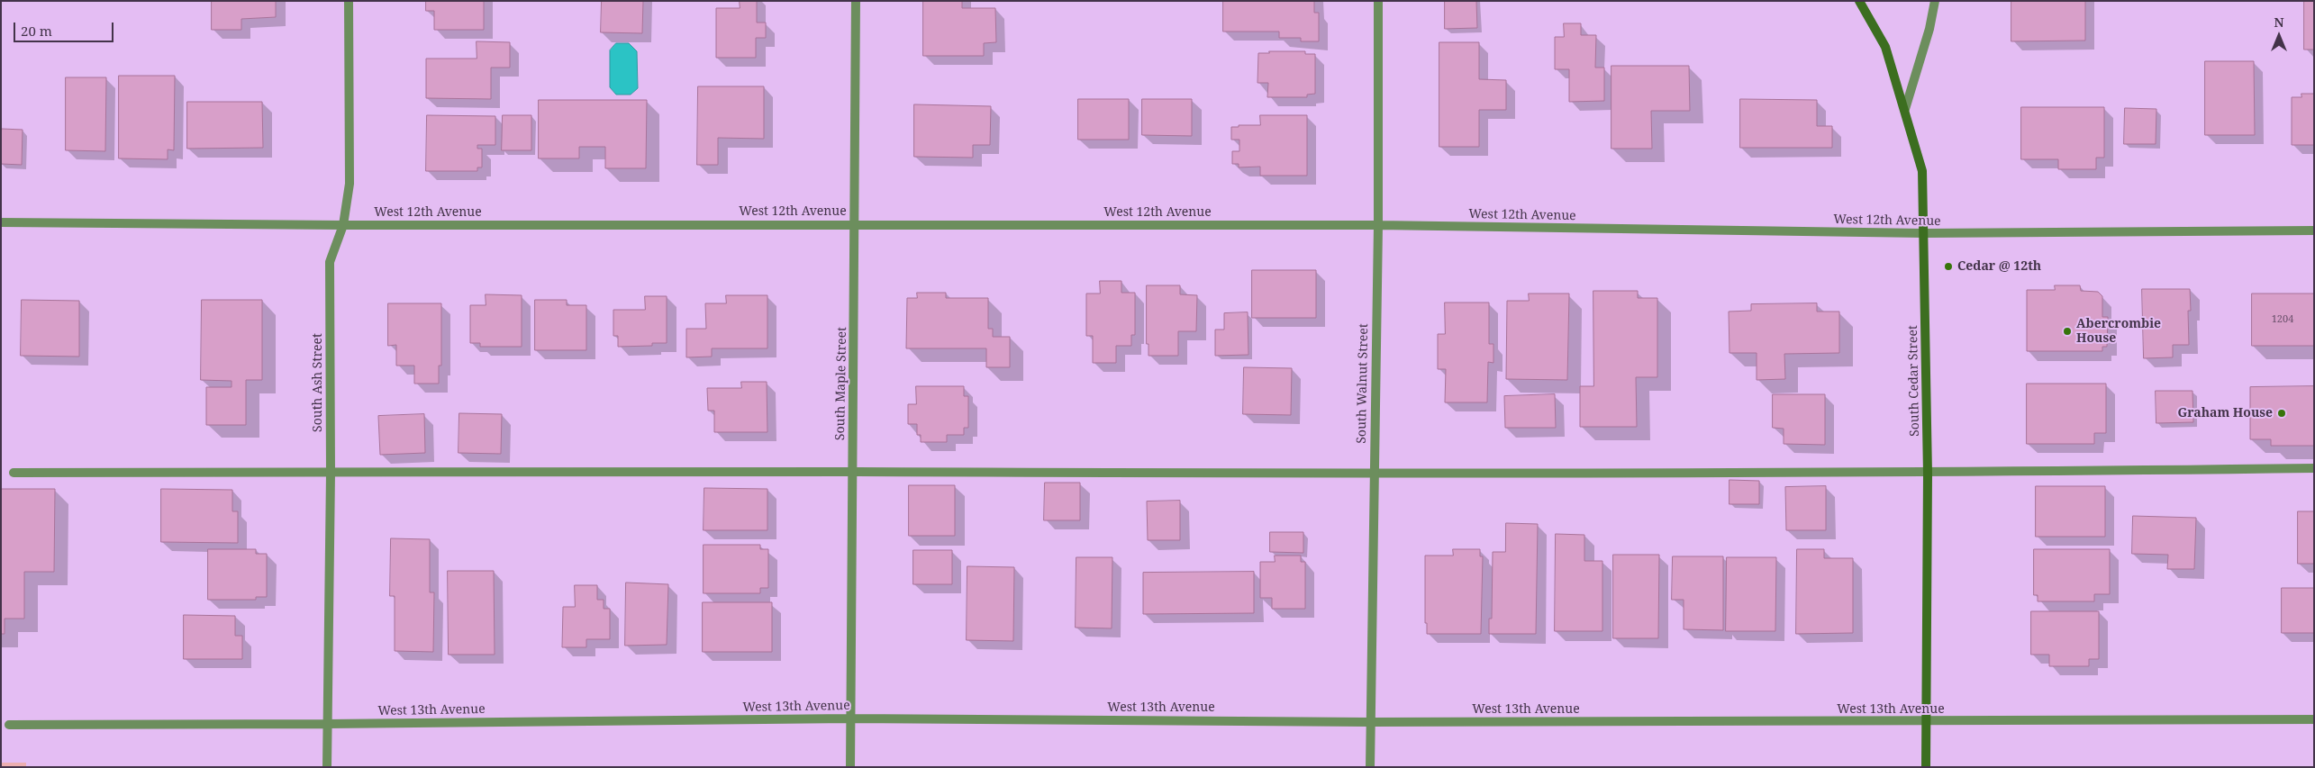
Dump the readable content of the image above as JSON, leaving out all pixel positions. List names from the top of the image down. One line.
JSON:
{"streets":{"main road":["South Cedar Street"],"street":["West 12th Avenue","South Ash Street","South Maple Street","South Walnut Street","West 13th Avenue"]},"crossings":[["West 12th Avenue","South Cedar Street"],["West 12th Avenue","South Ash Street"],["West 12th Avenue","South Maple Street"],["West 12th Avenue","South Walnut Street"],["South Cedar Street","West 13th Avenue"],["South Ash Street","West 13th Avenue"],["South Maple Street","West 13th Avenue"],["South Walnut Street","West 13th Avenue"]],"places":["Cedar @ 12th","Abercrombie House","Graham House"],"house_numbers":["1204"],"scale_bar":"20 m","north":"top"}
